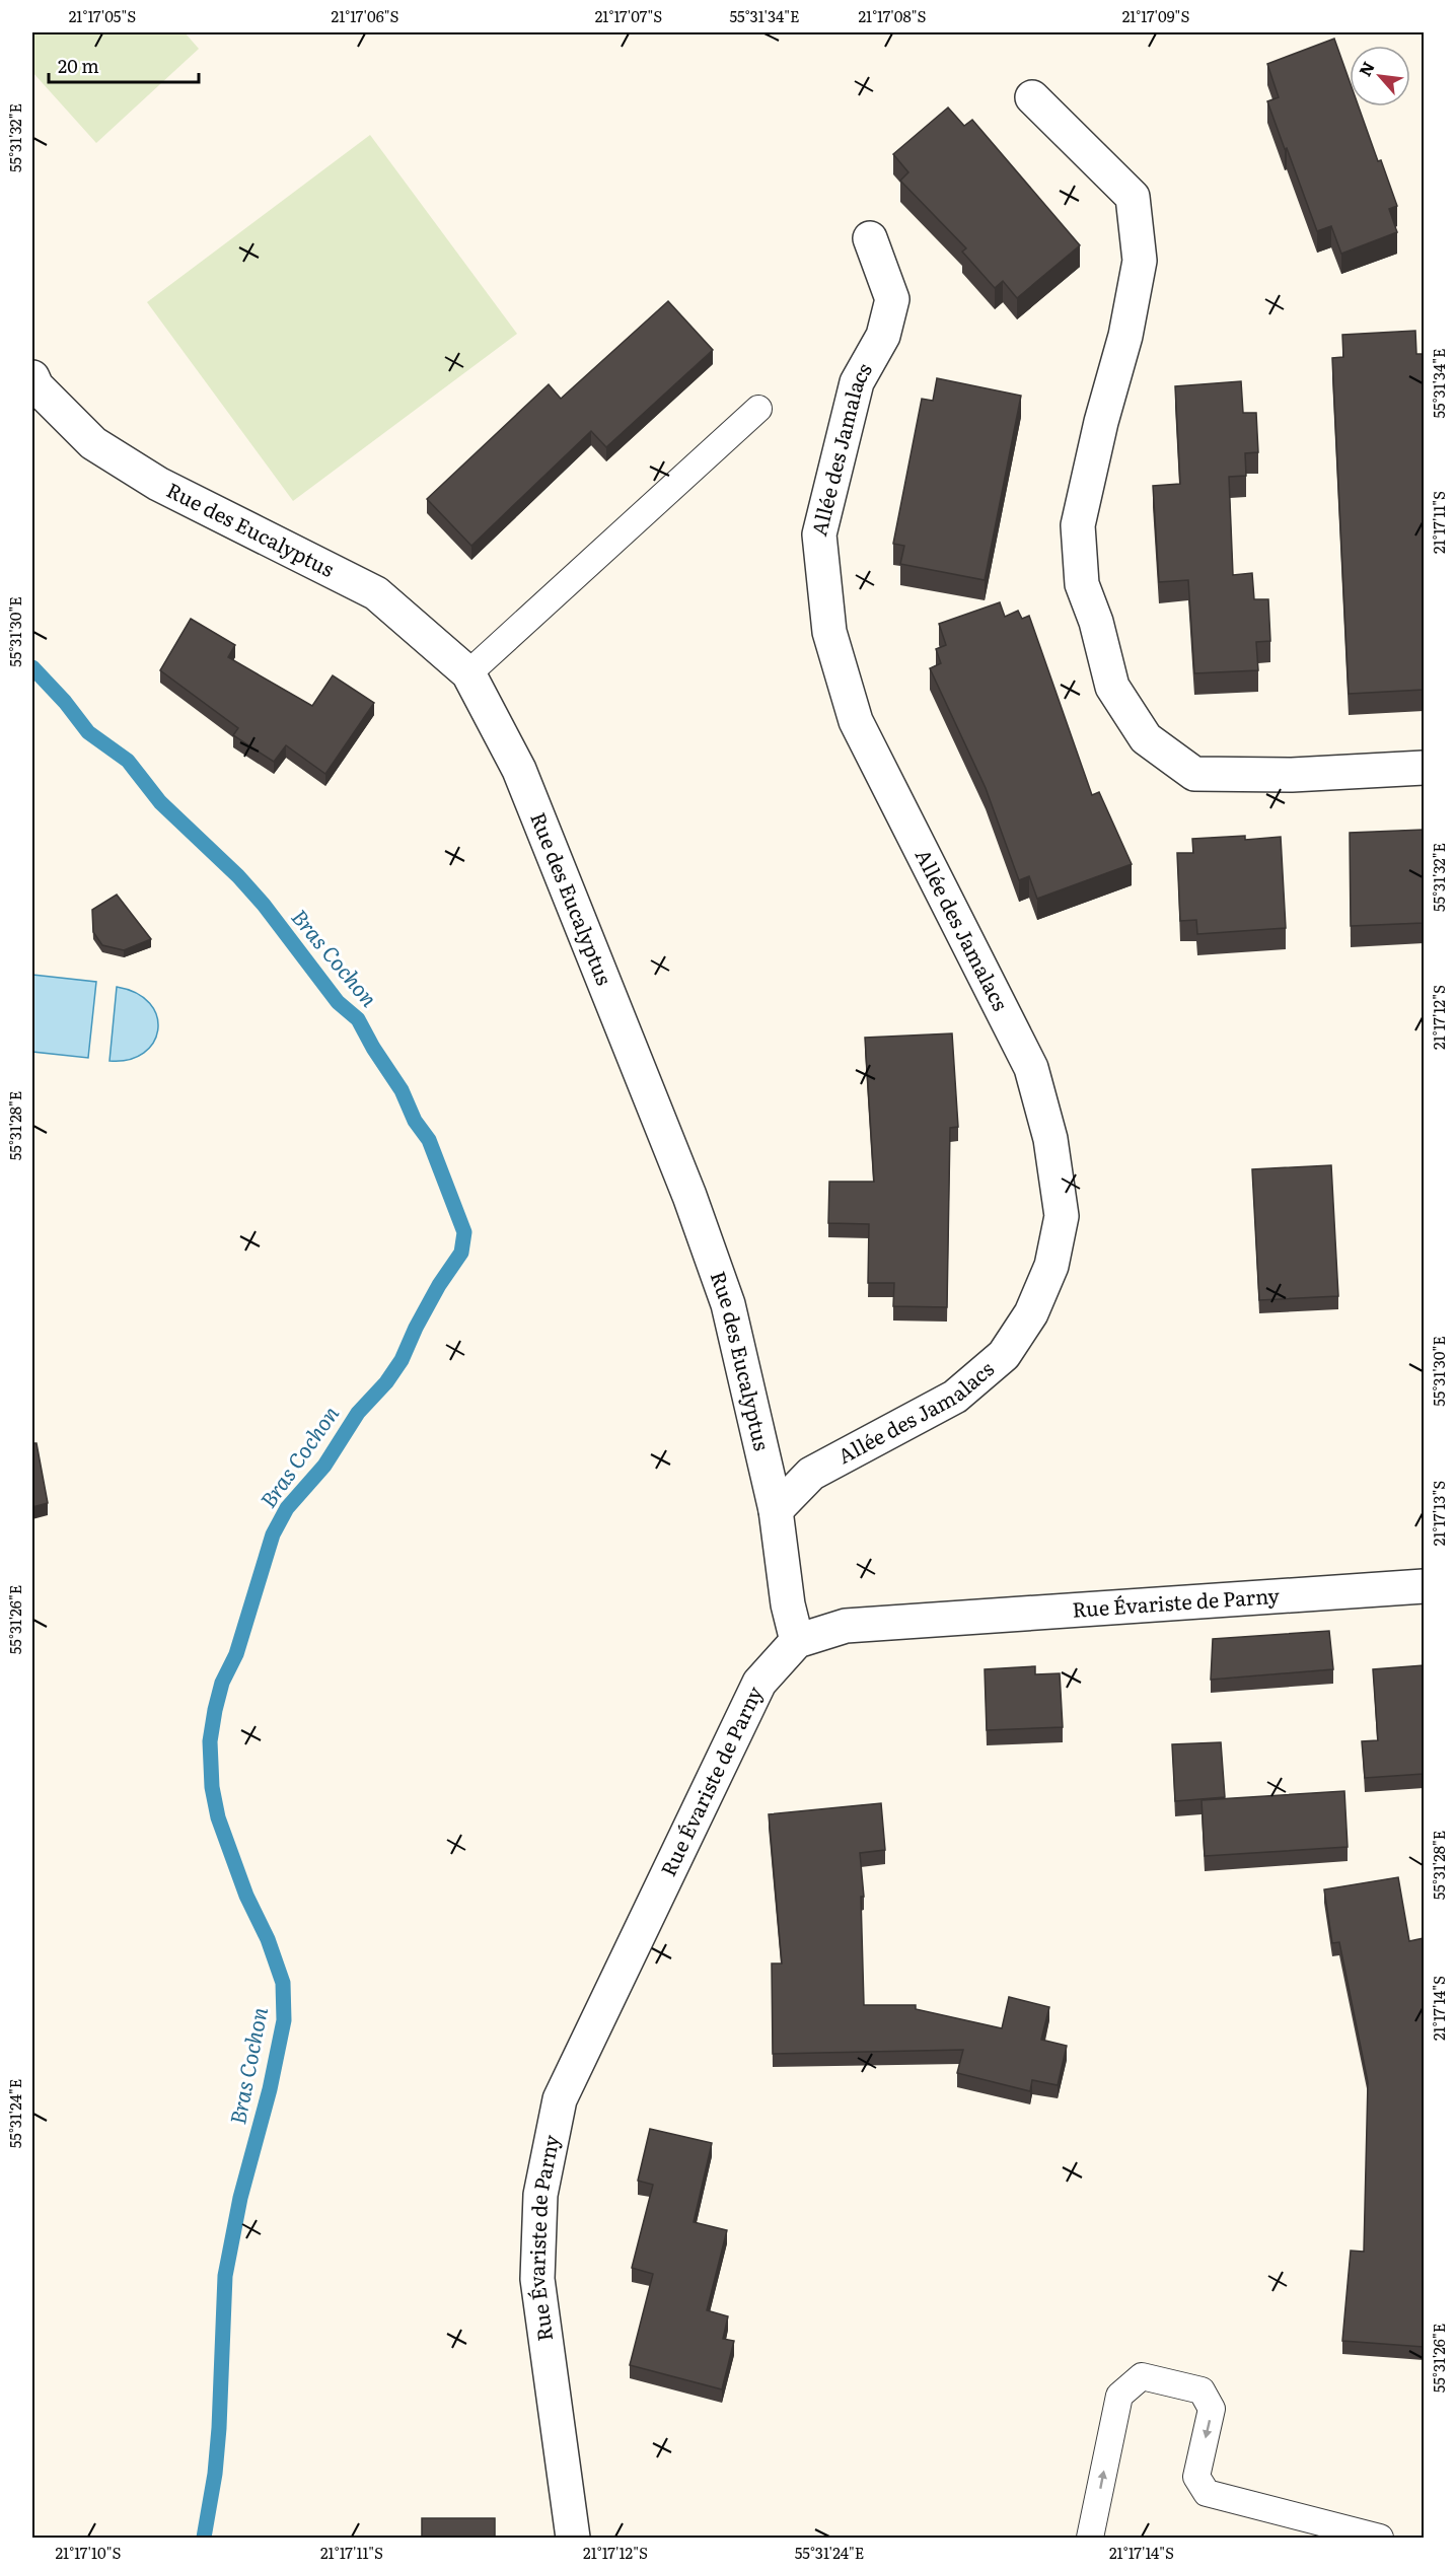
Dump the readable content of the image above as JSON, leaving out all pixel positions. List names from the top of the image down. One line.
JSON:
{"streets":{"street":["Allée des Jamalacs","Rue des Eucalyptus","Rue Évariste de Parny"]},"crossings":[["Allée des Jamalacs","Rue des Eucalyptus"],["Rue des Eucalyptus","Rue Évariste de Parny"]],"water":["Bras Cochon"],"scale_bar":"20 m","north":"top left","coordinates":["21°17'05\"S","21°17'06\"S","21°17'07\"S","55°31'34\"E","21°17'08\"S","21°17'09\"S","55°31'32\"E","21°17'11\"S","55°31'30\"E","21°17'12\"S","55°31'28\"E","21°17'13\"S","55°31'26\"E","21°17'14\"S","55°31'24\"E","21°17'10\"S"]}
